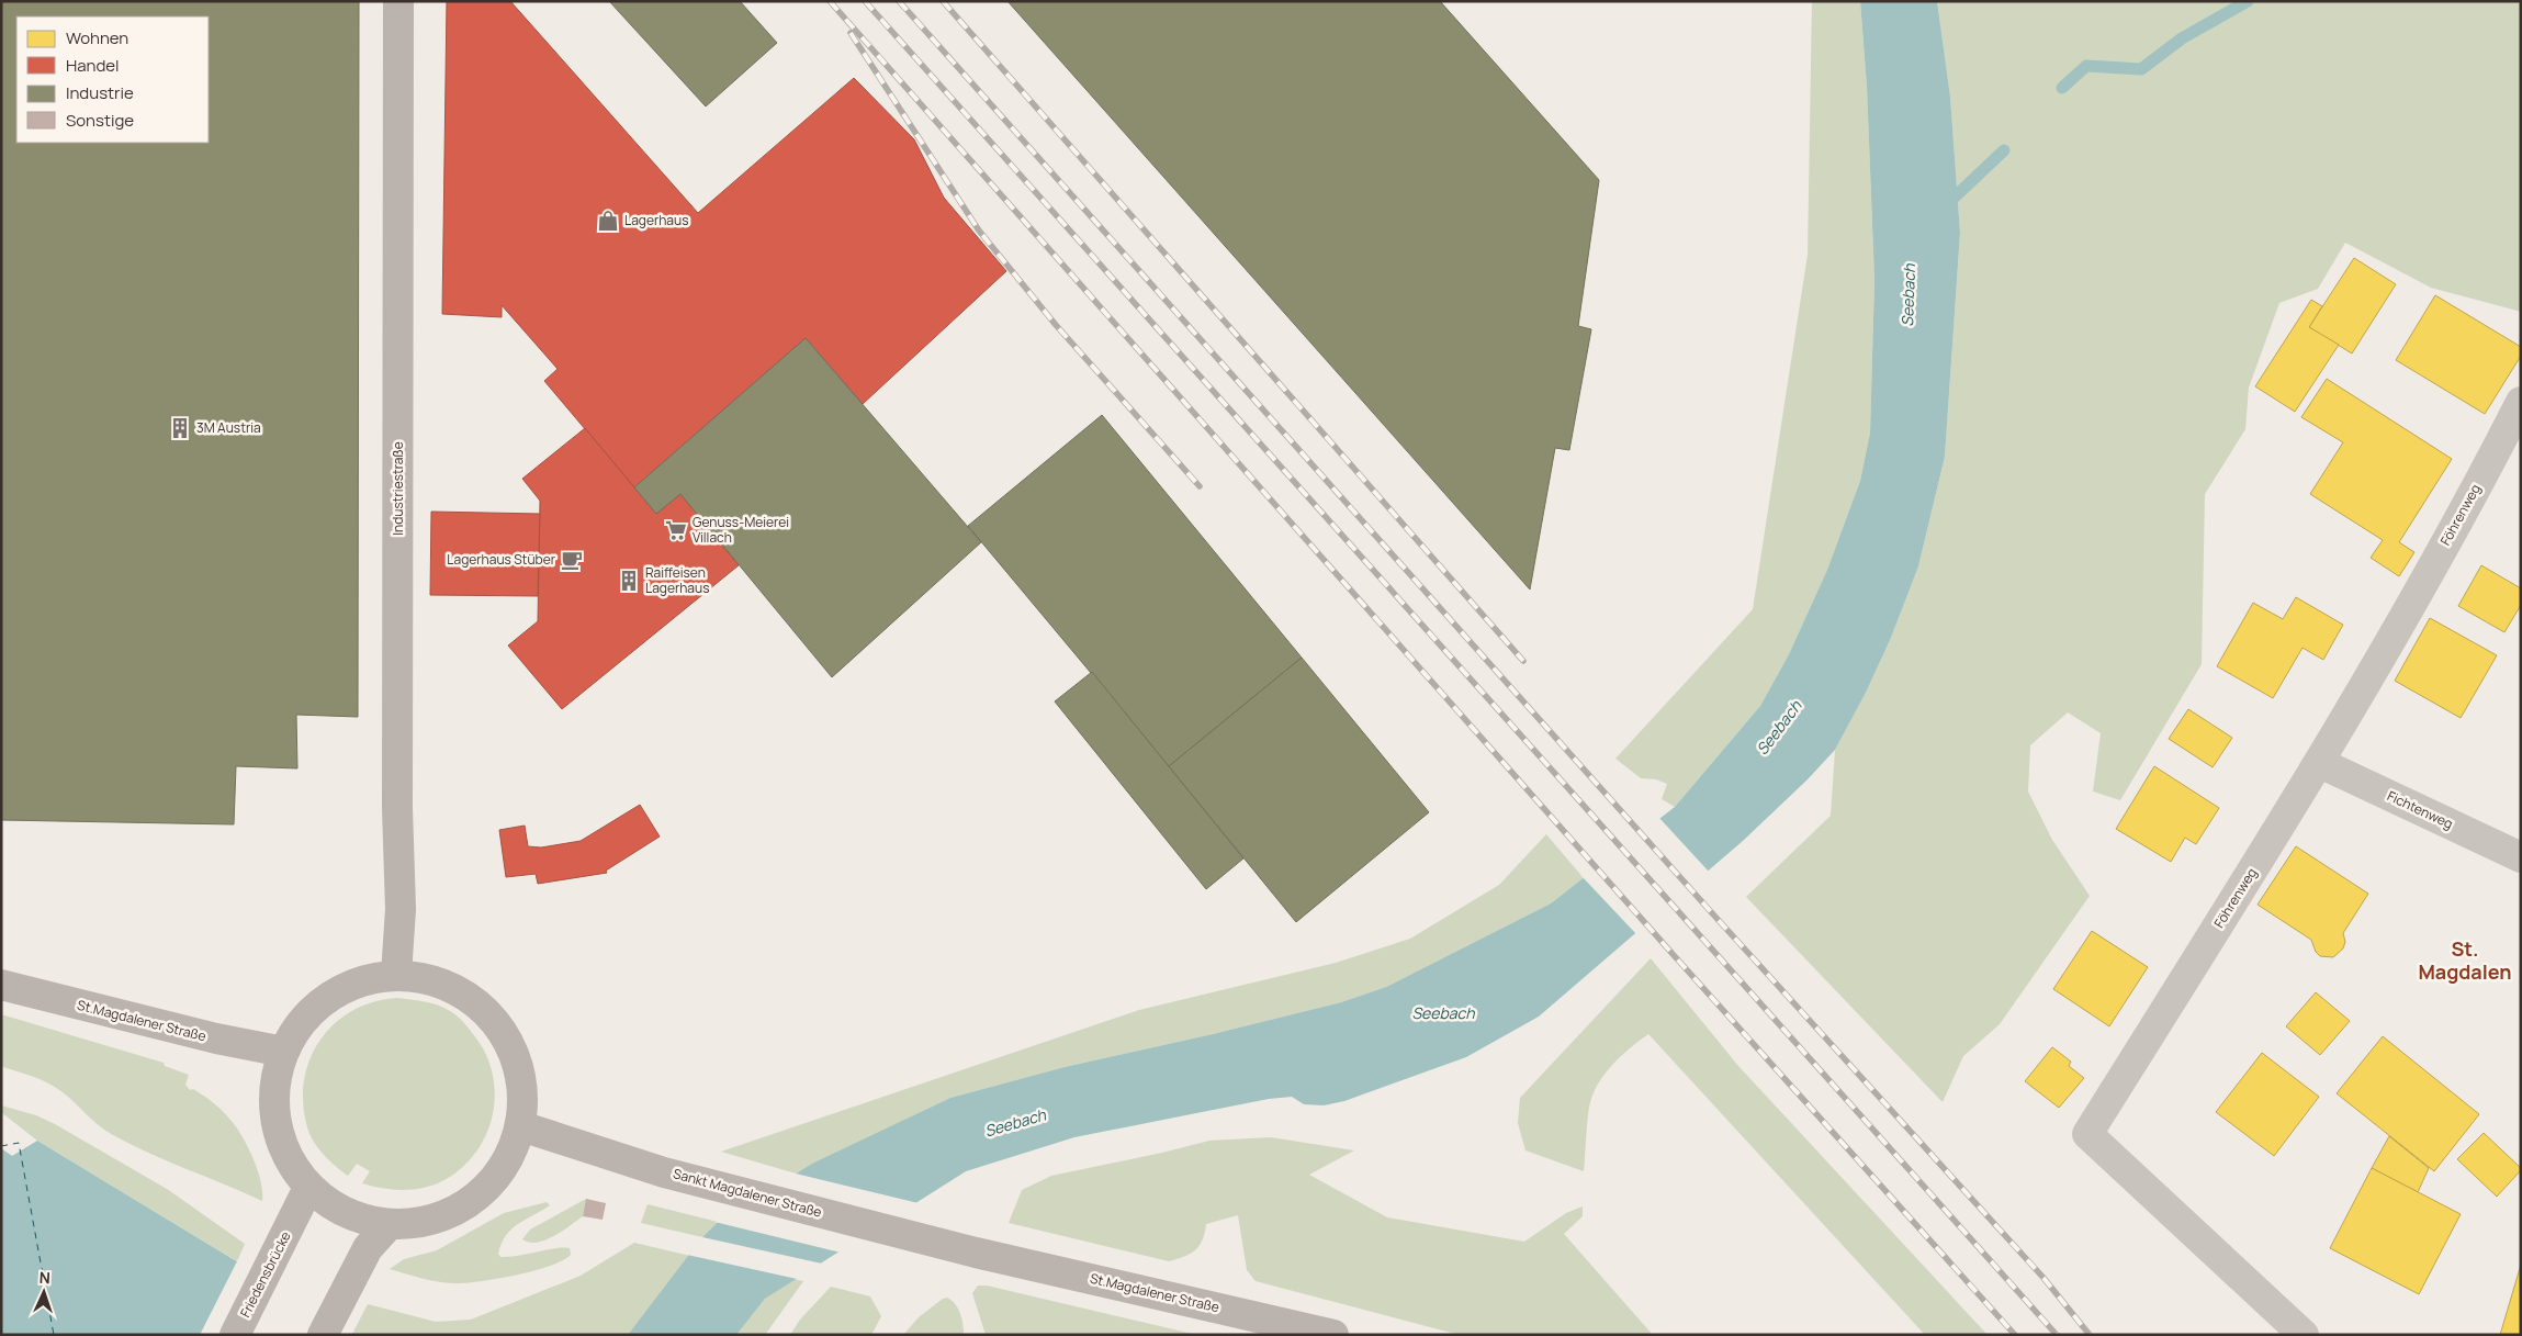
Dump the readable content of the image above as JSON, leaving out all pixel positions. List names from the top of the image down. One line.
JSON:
{"streets":{"street":["Industriestraße","Föhrenweg","Fichtenweg","St.Magdalener Straße","Sankt Magdalener Straße","Friedensbrücke"]},"crossings":[["Föhrenweg","Fichtenweg"],["St.Magdalener Straße","Sankt Magdalener Straße"]],"districts":["St. Magdalen"],"water":["Seebach"],"places":{"shop":["Lagerhaus"],"building":["3M Austria","Raiffeisen Lagerhaus"],"supermarket":["Genuss-Meierei Villach"],"cafe":["Lagerhaus Stüber"]},"legend":["Wohnen","Handel","Industrie","Sonstige"],"north":"top"}
